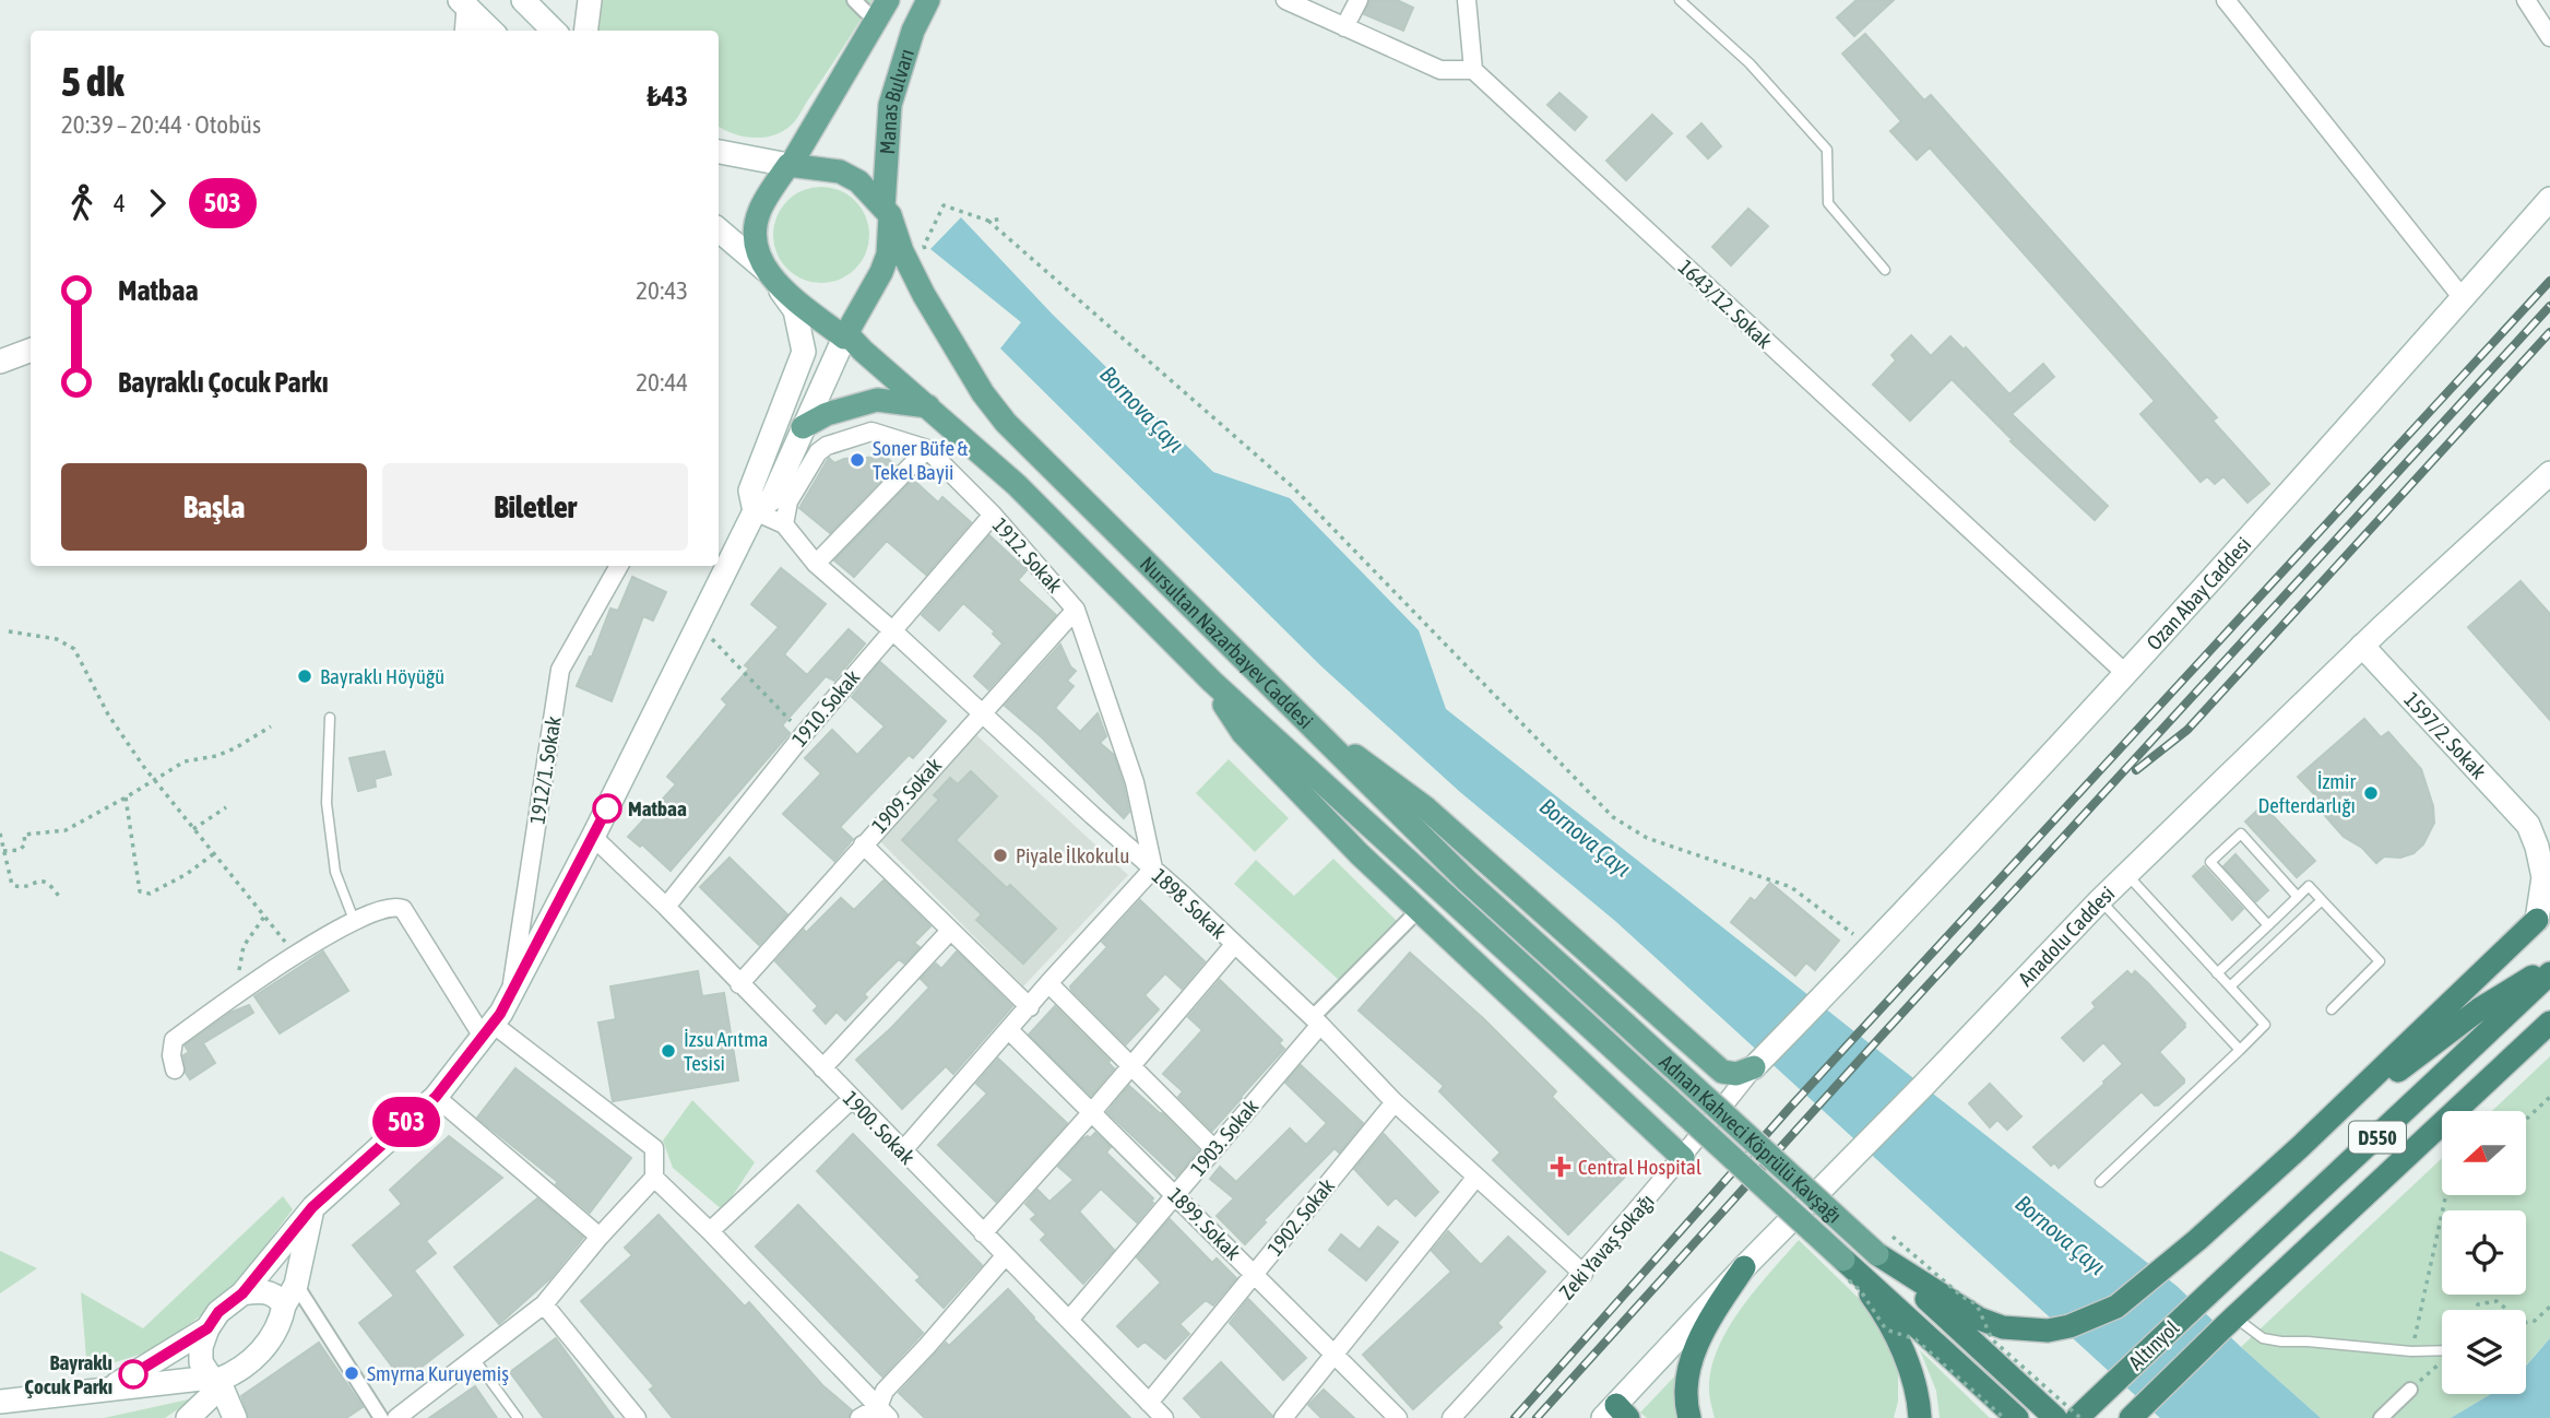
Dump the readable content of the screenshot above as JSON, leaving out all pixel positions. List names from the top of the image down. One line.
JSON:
{"streets":{"highway":["D550","Altınyol"],"main road":["Manas Bulvarı","Ozan Abay Caddesi","Nursultan Nazarbayev Caddesi","1597/2. Sokak","Anadolu Caddesi","Adnan Kahveci Köprülü Kavşağı"],"street":["1643/12. Sokak","1912. Sokak","1910. Sokak","1912/1. Sokak","1909. Sokak","1898. Sokak","1900. Sokak","1903. Sokak","1902. Sokak","1899. Sokak","Zeki Yavaş Sokağı"]},"crossings":[["Manas Bulvarı","Nursultan Nazarbayev Caddesi"],["1643/12. Sokak","Ozan Abay Caddesi"],["1912. Sokak","1910. Sokak"],["1912. Sokak","1909. Sokak"],["1912. Sokak","1898. Sokak"],["Ozan Abay Caddesi","Zeki Yavaş Sokağı"],["Nursultan Nazarbayev Caddesi","Adnan Kahveci Köprülü Kavşağı"],["1910. Sokak","1898. Sokak"],["1910. Sokak","1900. Sokak"],["1597/2. Sokak","Anadolu Caddesi"],["1909. Sokak","1898. Sokak"],["1909. Sokak","1900. Sokak"],["1898. Sokak","1903. Sokak"],["1898. Sokak","1902. Sokak"],["1898. Sokak","Zeki Yavaş Sokağı"],["1900. Sokak","1903. Sokak"],["1900. Sokak","1902. Sokak"],["1903. Sokak","1899. Sokak"],["D550","Altınyol"],["1902. Sokak","1899. Sokak"]],"water":["Bornova Çayı"],"places":{"other":["Soner Büfe & Tekel Bayii","Bayraklı Höyüğü","İzmir Defterdarlığı","Matbaa","Piyale İlkokulu","İzsu Arıtma Tesisi","Smyrna Kuruyemiş","Bayraklı Çocuk Parkı"],"health":["Central Hospital"]},"lines":["bus line 503"],"north":"left","page":{"on_map":"503","heading":["5 dk","20:39 – 20:44 · Otobüs","₺43"],"legs":["4","503"],"list":[{"name":"Matbaa","value":"20:43"},{"name":"Bayraklı Çocuk Parkı","value":"20:44"}],"buttons":["Başla","Biletler"]}}
